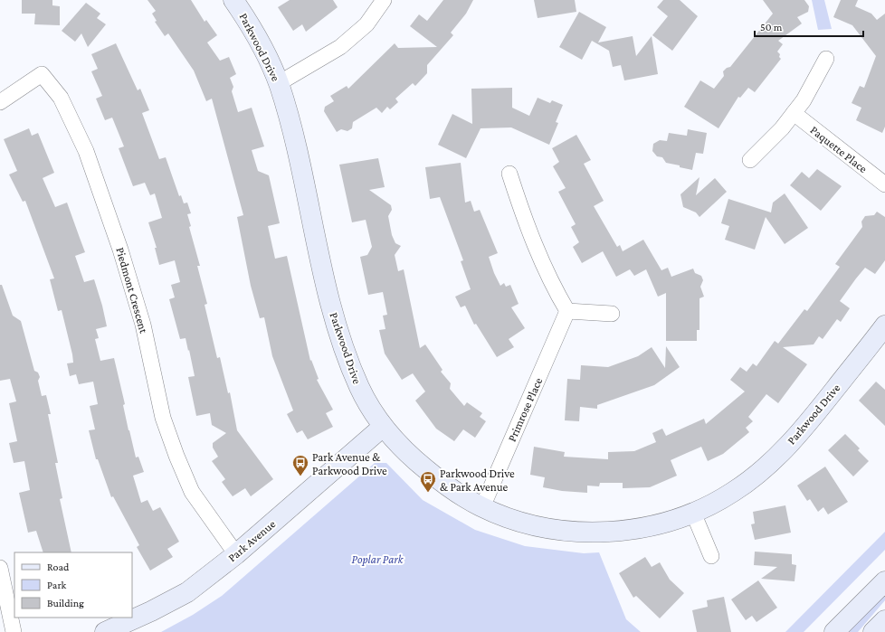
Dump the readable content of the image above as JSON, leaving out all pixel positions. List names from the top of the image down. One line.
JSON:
{"streets":{"street":["Parkwood Drive","Paquette Place","Piedmont Crescent","Primrose Place","Park Avenue"]},"crossings":[["Parkwood Drive","Primrose Place"],["Parkwood Drive","Park Avenue"],["Piedmont Crescent","Park Avenue"]],"parks":["Poplar Park"],"places":{"bus stop":["Park Avenue & Parkwood Drive","Parkwood Drive & Park Avenue"]},"legend":["Road","Park","Building"],"scale_bar":"50 m"}
